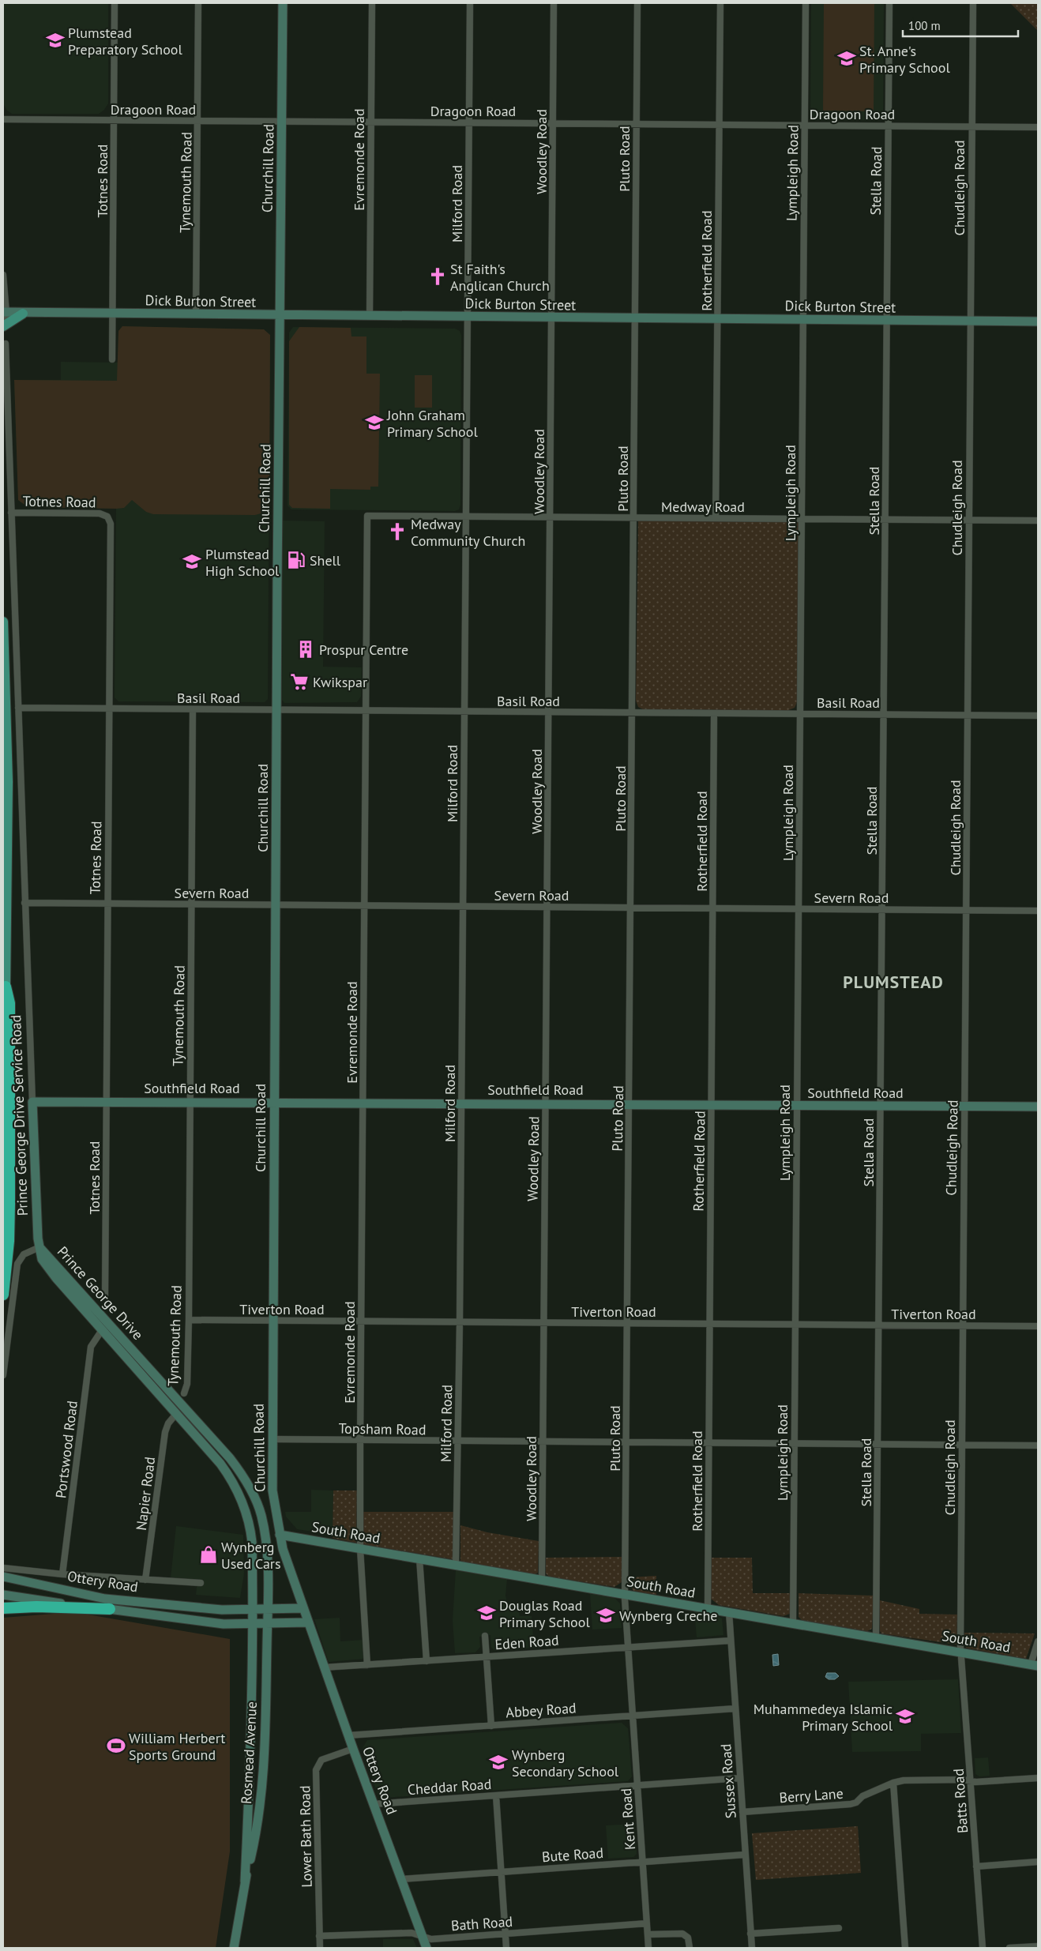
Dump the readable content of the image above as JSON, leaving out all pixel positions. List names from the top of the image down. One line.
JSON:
{"streets":{"street":["Dragoon Road","Woodley Road","Pluto Road","Evremonde Road","Churchill Road","Lympleigh Road","Totnes Road","Stella Road","Tynemouth Road","Chudleigh Road","Milford Road","Rotherfield Road","Dick Burton Street","Medway Road","Basil Road","Severn Road","Southfield Road","Prince George Drive Service Road","Prince George Drive","Tiverton Road","Topsham Road","Portswood Road","Napier Road","South Road","Ottery Road","Eden Road","Abbey Road","Rosmead Avenue","Sussex Road","Cheddar Road","Berry Lane","Batts Road","Kent Road","Lower Bath Road","Bute Road","Bath Road"]},"crossings":[["Dragoon Road","Woodley Road"],["Dragoon Road","Pluto Road"],["Dragoon Road","Evremonde Road"],["Dragoon Road","Churchill Road"],["Dragoon Road","Lympleigh Road"],["Dragoon Road","Totnes Road"],["Dragoon Road","Stella Road"],["Dragoon Road","Tynemouth Road"],["Dragoon Road","Chudleigh Road"],["Dragoon Road","Milford Road"],["Dragoon Road","Rotherfield Road"],["Woodley Road","Dick Burton Street"],["Woodley Road","Medway Road"],["Woodley Road","Basil Road"],["Woodley Road","Severn Road"],["Woodley Road","Southfield Road"],["Woodley Road","Tiverton Road"],["Woodley Road","Topsham Road"],["Woodley Road","South Road"],["Pluto Road","Dick Burton Street"],["Pluto Road","Medway Road"],["Pluto Road","Basil Road"],["Pluto Road","Severn Road"],["Pluto Road","Southfield Road"],["Pluto Road","Tiverton Road"],["Pluto Road","Topsham Road"],["Pluto Road","South Road"],["Pluto Road","Kent Road"],["Evremonde Road","Dick Burton Street"],["Evremonde Road","Medway Road"],["Evremonde Road","Basil Road"],["Evremonde Road","Severn Road"],["Evremonde Road","Southfield Road"],["Evremonde Road","Tiverton Road"],["Evremonde Road","Topsham Road"],["Evremonde Road","South Road"],["Evremonde Road","Eden Road"],["Churchill Road","Dick Burton Street"],["Churchill Road","Basil Road"],["Churchill Road","Severn Road"],["Churchill Road","Southfield Road"],["Churchill Road","Tiverton Road"],["Churchill Road","Topsham Road"],["Churchill Road","South Road"],["Churchill Road","Ottery Road"],["Lympleigh Road","Dick Burton Street"],["Lympleigh Road","Medway Road"],["Lympleigh Road","Basil Road"],["Lympleigh Road","Severn Road"],["Lympleigh Road","Southfield Road"],["Lympleigh Road","Tiverton Road"],["Lympleigh Road","Topsham Road"],["Lympleigh Road","South Road"],["Totnes Road","Dick Burton Street"],["Totnes Road","Basil Road"],["Totnes Road","Severn Road"],["Totnes Road","Southfield Road"],["Totnes Road","Prince George Drive Service Road"],["Stella Road","Dick Burton Street"],["Stella Road","Medway Road"],["Stella Road","Basil Road"],["Stella Road","Severn Road"],["Stella Road","Southfield Road"],["Stella Road","Tiverton Road"],["Stella Road","Topsham Road"],["Stella Road","South Road"],["Tynemouth Road","Dick Burton Street"],["Tynemouth Road","Basil Road"],["Tynemouth Road","Severn Road"],["Tynemouth Road","Southfield Road"],["Tynemouth Road","Tiverton Road"],["Chudleigh Road","Dick Burton Street"],["Chudleigh Road","Medway Road"],["Chudleigh Road","Basil Road"],["Chudleigh Road","Severn Road"],["Chudleigh Road","Southfield Road"],["Chudleigh Road","Tiverton Road"],["Chudleigh Road","Topsham Road"],["Chudleigh Road","South Road"],["Chudleigh Road","Batts Road"],["Milford Road","Dick Burton Street"],["Milford Road","Medway Road"],["Milford Road","Basil Road"],["Milford Road","Severn Road"],["Milford Road","Southfield Road"],["Milford Road","Tiverton Road"],["Milford Road","Topsham Road"],["Milford Road","South Road"],["Rotherfield Road","Dick Burton Street"],["Rotherfield Road","Medway Road"],["Rotherfield Road","Basil Road"],["Rotherfield Road","Severn Road"],["Rotherfield Road","Southfield Road"],["Rotherfield Road","Tiverton Road"],["Rotherfield Road","Topsham Road"],["Rotherfield Road","South Road"],["Basil Road","Prince George Drive Service Road"],["Severn Road","Prince George Drive Service Road"],["Southfield Road","Prince George Drive Service Road"],["Prince George Drive Service Road","Prince George Drive"],["Prince George Drive","Portswood Road"],["Prince George Drive","Napier Road"],["Prince George Drive","Ottery Road"],["Prince George Drive","Rosmead Avenue"],["South Road","Sussex Road"],["South Road","Batts Road"],["South Road","Kent Road"],["Ottery Road","Eden Road"],["Ottery Road","Abbey Road"],["Ottery Road","Rosmead Avenue"],["Ottery Road","Cheddar Road"],["Ottery Road","Lower Bath Road"],["Ottery Road","Bute Road"],["Ottery Road","Bath Road"],["Eden Road","Sussex Road"],["Eden Road","Kent Road"],["Abbey Road","Sussex Road"],["Abbey Road","Kent Road"],["Sussex Road","Cheddar Road"],["Sussex Road","Berry Lane"],["Sussex Road","Bute Road"],["Cheddar Road","Kent Road"],["Berry Lane","Batts Road"],["Kent Road","Bute Road"],["Kent Road","Bath Road"],["Lower Bath Road","Bath Road"]],"districts":["PLUMSTEAD"],"places":{"school or university":["Plumstead Preparatory School","St. Anne's Primary School","John Graham Primary School","Plumstead High School","Douglas Road Primary School","Wynberg Creche","Muhammedeya Islamic Primary School","Wynberg Secondary School"],"church":["St Faith's Anglican Church","Medway Community Church"],"fuel station":["Shell"],"building":["Prospur Centre"],"supermarket":["Kwikspar"],"shop":["Wynberg Used Cars"],"sports":["William Herbert Sports Ground"]},"scale_bar":"100 m"}
